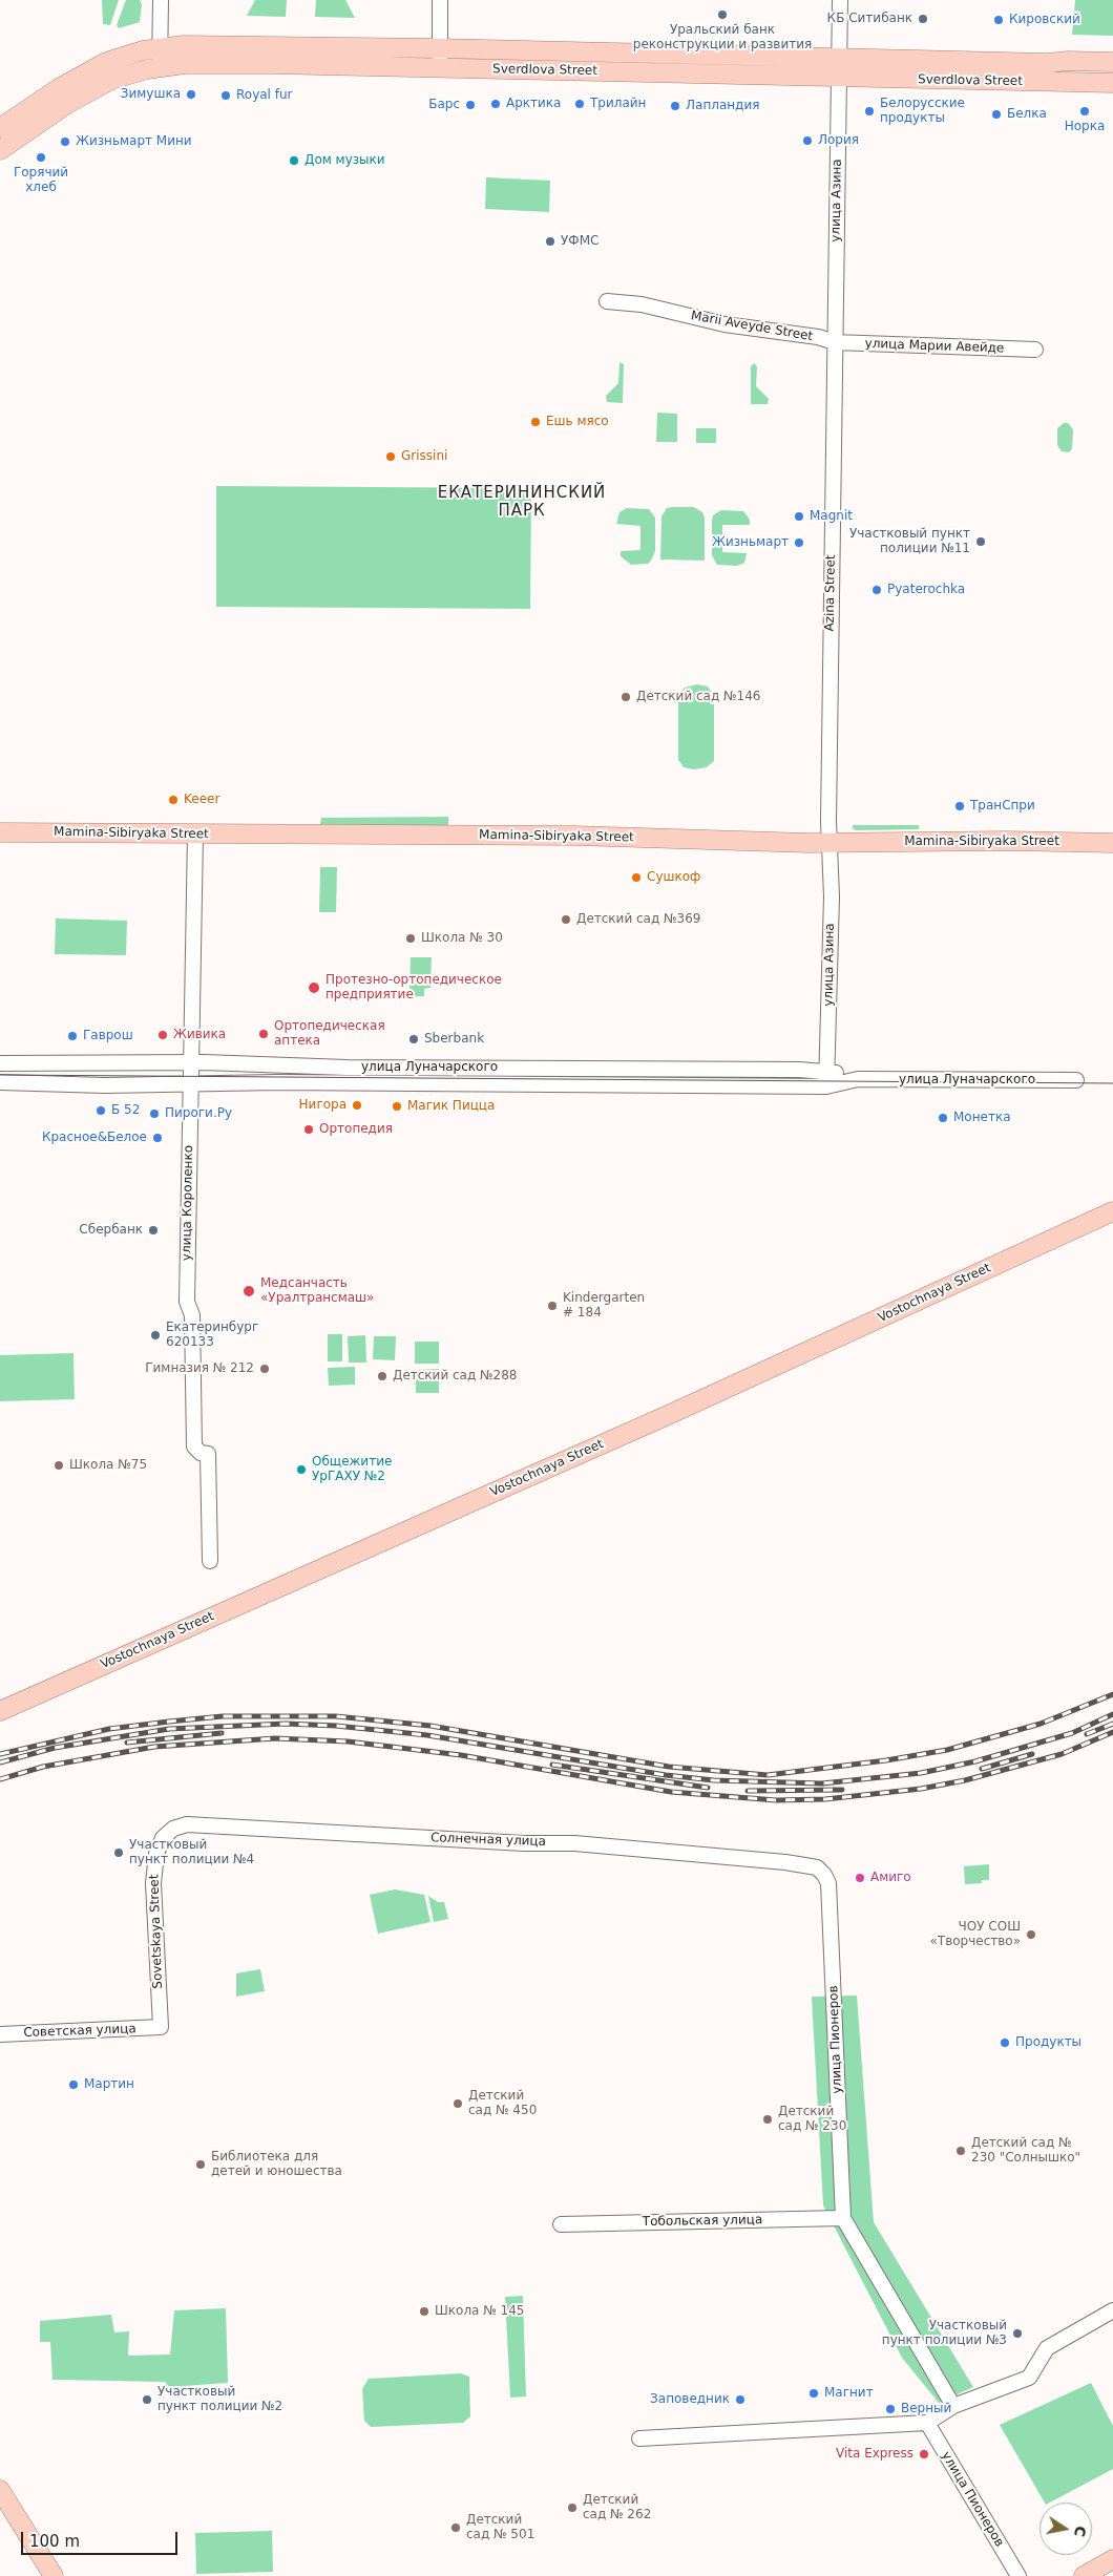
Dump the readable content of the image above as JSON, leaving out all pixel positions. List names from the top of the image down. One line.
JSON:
{"streets":{"main road":["Sverdlova Street","Mamina-Sibiryaka Street"],"street":["улица Азина","Marii Aveyde Street","улица Марии Авейде","Azina Street","улица Луначарского","улица Короленко","Солнечная улица","Sovetskaya Street","улица Пионеров","Тобольская улица"]},"crossings":[["Sverdlova Street","улица Азина"],["улица Азина","Marii Aveyde Street"],["улица Азина","улица Марии Авейде"],["улица Азина","Azina Street"],["улица Азина","Mamina-Sibiryaka Street"],["улица Азина","улица Луначарского"],["Marii Aveyde Street","улица Марии Авейде"],["Marii Aveyde Street","Azina Street"],["улица Марии Авейде","Azina Street"],["Azina Street","Mamina-Sibiryaka Street"],["Mamina-Sibiryaka Street","улица Короленко"],["улица Луначарского","улица Короленко"],["Солнечная улица","Sovetskaya Street"],["Солнечная улица","улица Пионеров"],["улица Пионеров","Тобольская улица"]],"districts":["ЕКАТЕРИНИНСКИЙ ПАРК"],"places":["Уральский банк реконструкции и развития","КБ Ситибанк","Кировский","Зимушка","Royal fur","Арктика","Трилайн","Барс","Лапландия","Белорусские продукты","Норка","Белка","Лория","Жизньмарт Мини","Горячий хлеб","Дом музыки","УФМС","Ешь мясо","Grissini","Magnit","Участковый пункт полиции №11","Жизньмарт","Pyaterochka","Детский сад №146","Keeer","ТранСпри","Сушкоф","Детский сад №369","Школа № 30","Протезно-ортопедическое предприятие","Ортопедическая аптека","Живика","Гаврош","Sberbank","Нигора","Магик Пицца","Б 52","Пироги.Ру","Монетка","Ортопедия","Красное&Белое","Сбербанк","Медсанчасть «Уралтрансмаш»","Kindergarten # 184","Екатеринбург 620133","Гимназия № 212","Детский сад №288","Школа №75","Общежитие УрГАХУ №2","Участковый пункт полиции №4","Амиго","ЧОУ СОШ «Творчество»","Продукты","Мартин","Детский сад № 450","Детский сад № 230","Детский сад № 230 \"Солнышко\"","Библиотека для детей и юношества","Школа № 145","Участковый пункт полиции №3","Магнит","Участковый пункт полиции №2","Заповедник","Верный","Vita Express","Детский сад № 262","Детский сад № 501"],"scale_bar":"100 m","north":"right"}
